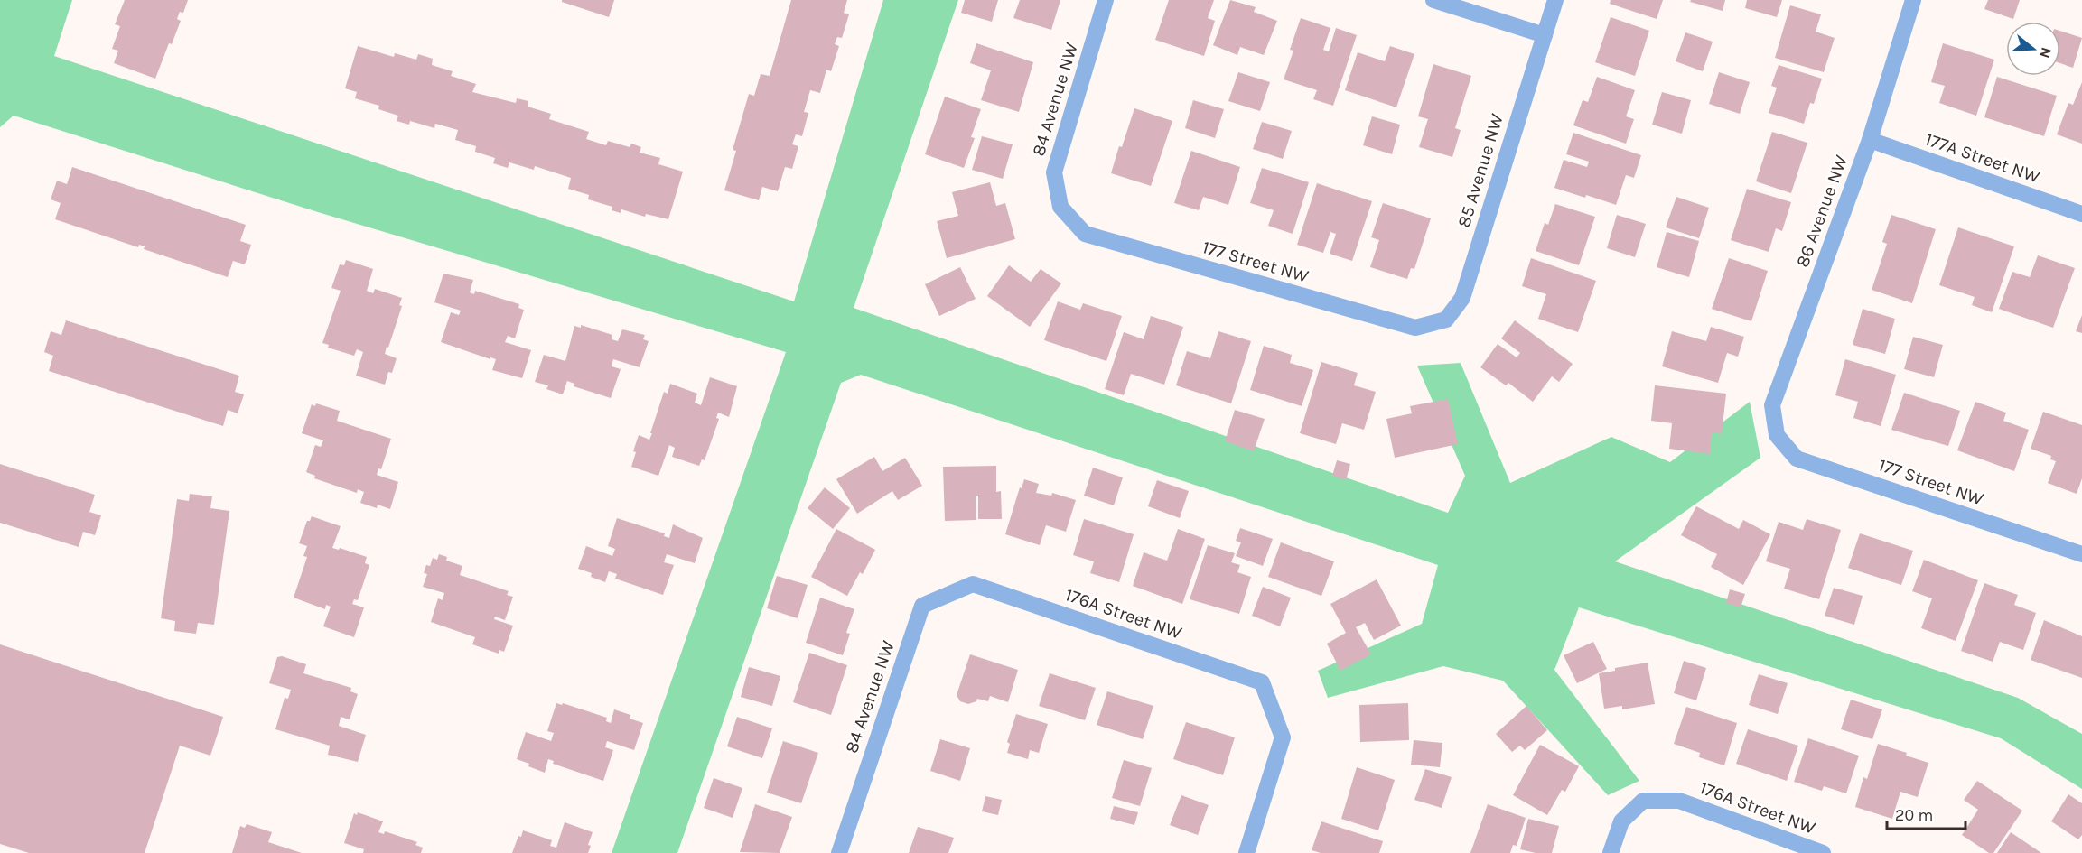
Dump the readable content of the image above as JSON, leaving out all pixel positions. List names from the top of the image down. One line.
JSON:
{"streets":{"street":["84 Avenue NW","177A Street NW","85 Avenue NW","86 Avenue NW","177 Street NW","176A Street NW"]},"crossings":[["84 Avenue NW","177 Street NW"],["84 Avenue NW","176A Street NW"],["177A Street NW","86 Avenue NW"],["85 Avenue NW","177 Street NW"],["86 Avenue NW","177 Street NW"]],"scale_bar":"20 m","north":"right"}
